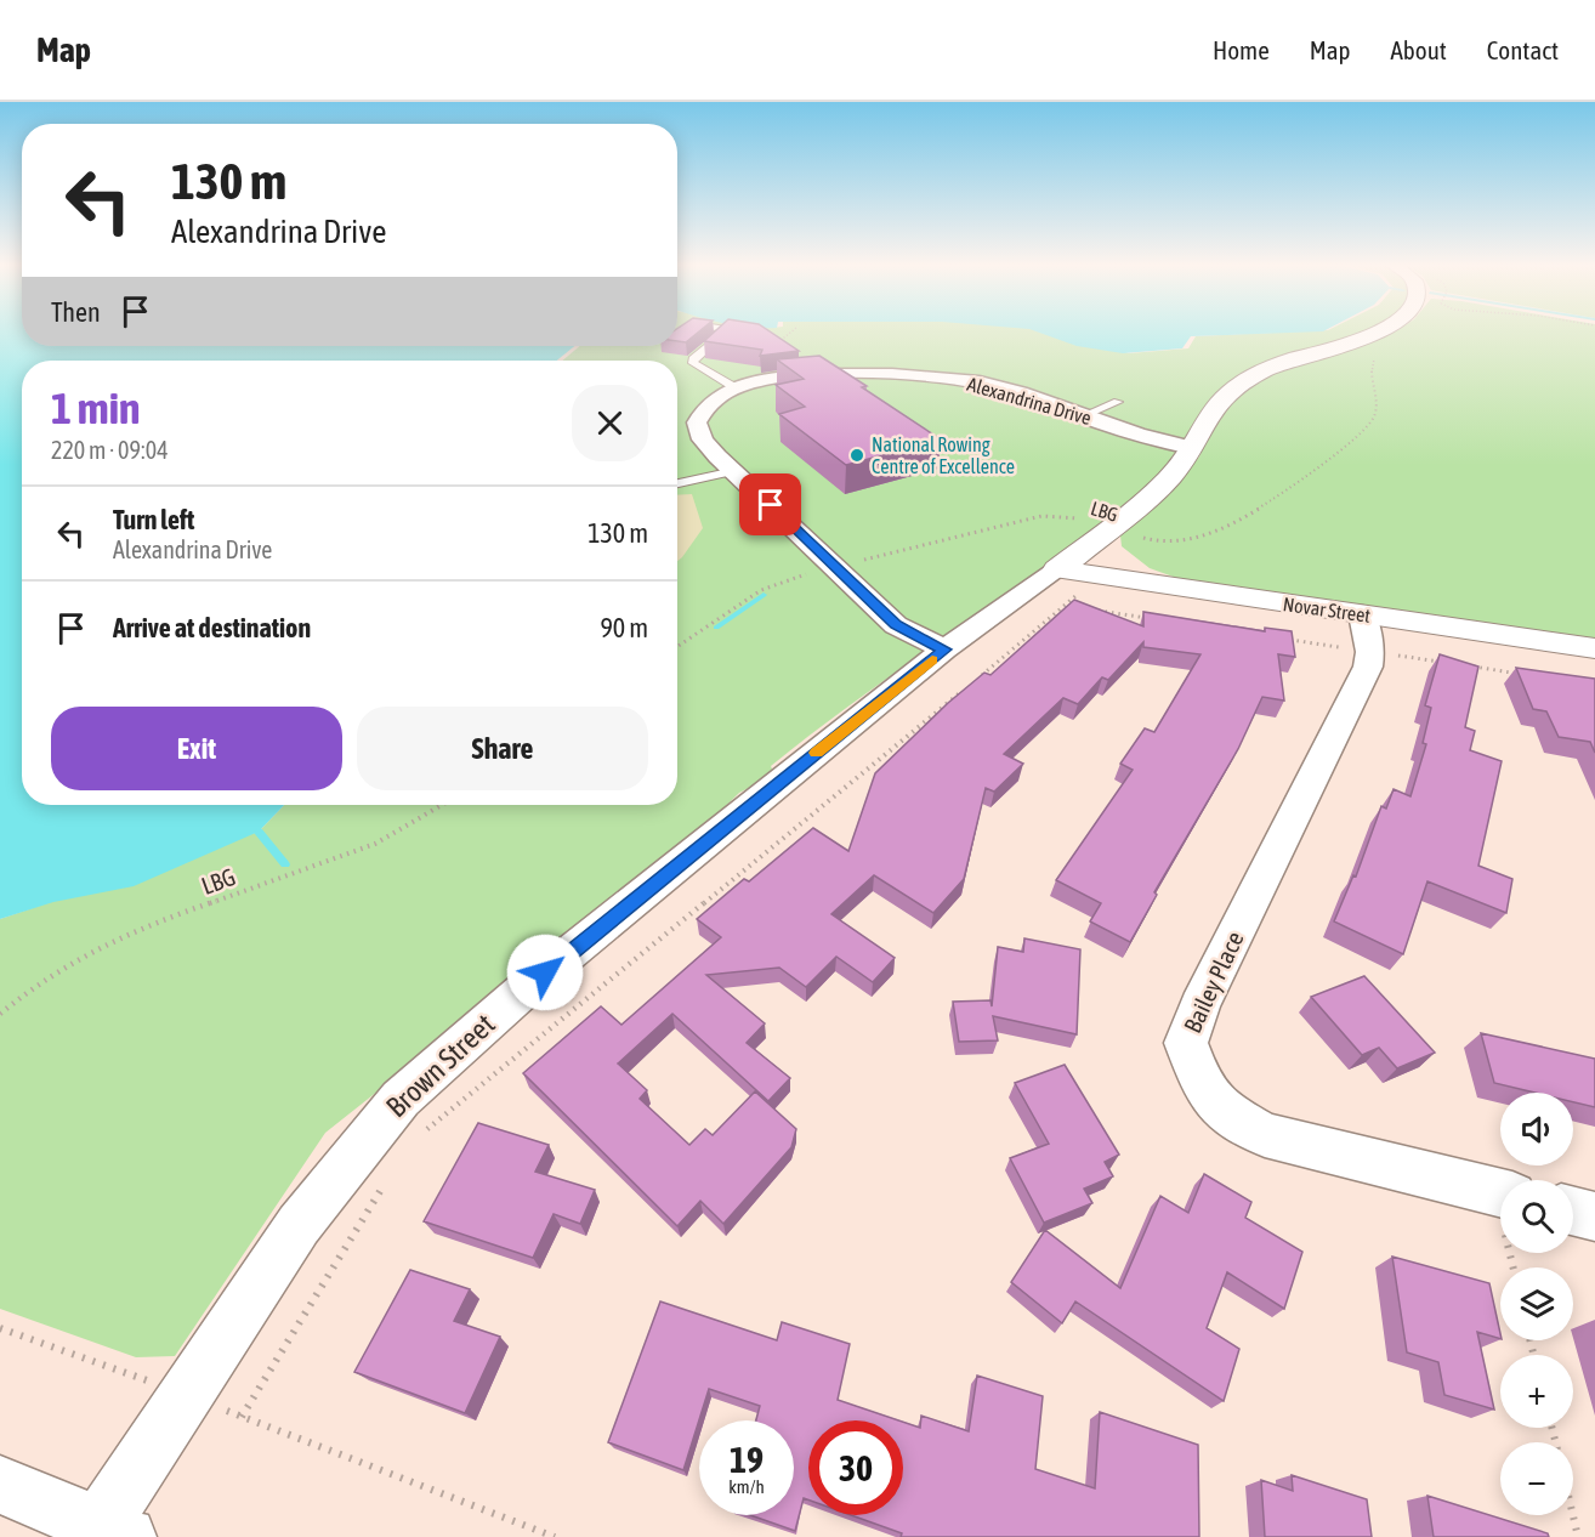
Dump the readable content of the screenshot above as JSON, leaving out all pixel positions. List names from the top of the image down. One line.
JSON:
{"streets":{"main road":["Novar Street"],"street":["Alexandrina Drive","Bailey Place","Brown Street"],"path":["LBG"]},"crossings":[["Alexandrina Drive","LBG"],["Alexandrina Drive","Brown Street"],["Novar Street","Bailey Place"],["Novar Street","Brown Street"]],"places":["National Rowing Centre of Excellence"],"page":{"header":"Map","nav":["Home","Map","About","Contact"],"turn":["130 m","Alexandrina Drive"],"then":"Then","heading":["1 min","220 m · 09:04"],"list":[{"name":"Turn left","note":"Alexandrina Drive","value":"130 m"},{"name":"Arrive at destination","value":"90 m"}],"buttons":["Exit","Share"],"map_buttons":["+","−"],"speed":"19 km/h","limit":"30"}}
